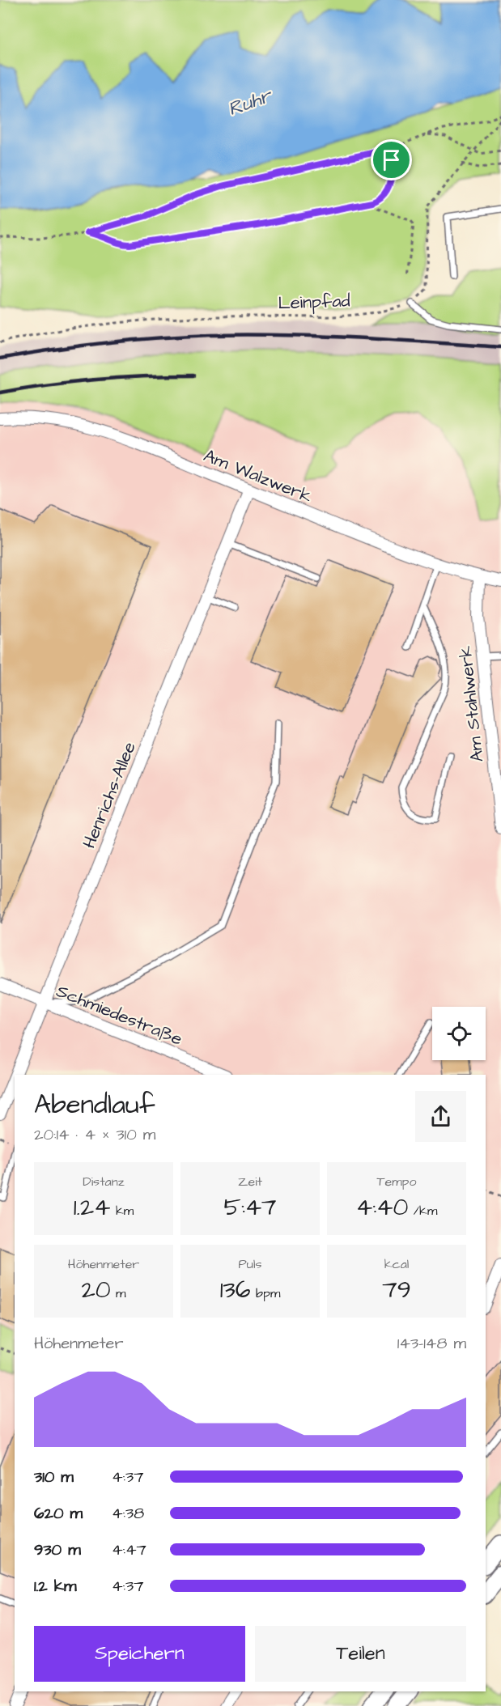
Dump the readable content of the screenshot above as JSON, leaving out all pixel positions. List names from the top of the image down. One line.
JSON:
{"streets":{"street":["Am Walzwerk","Am Stahlwerk","Henrichs-Allee","Schmiedestraße"],"path":["Leinpfad"]},"crossings":[["Am Walzwerk","Am Stahlwerk"],["Am Walzwerk","Henrichs-Allee"],["Henrichs-Allee","Schmiedestraße"]],"water":["Ruhr"],"page":{"heading":["Abendlauf","20:14 · 4 × 310 m"],"stats":[["Distanz","1.24 km"],["Zeit","5:47"],["Tempo","4:40 /km"],["Höhenmeter","20 m"],["Puls","136 bpm"],["kcal","79"]],"chart":["Höhenmeter","143–148 m"],"list":[{"name":"310 m","note":"4:37"},{"name":"620 m","note":"4:38"},{"name":"930 m","note":"4:47"},{"name":"1.2 km","note":"4:37"}],"buttons":["Speichern","Teilen"]}}
